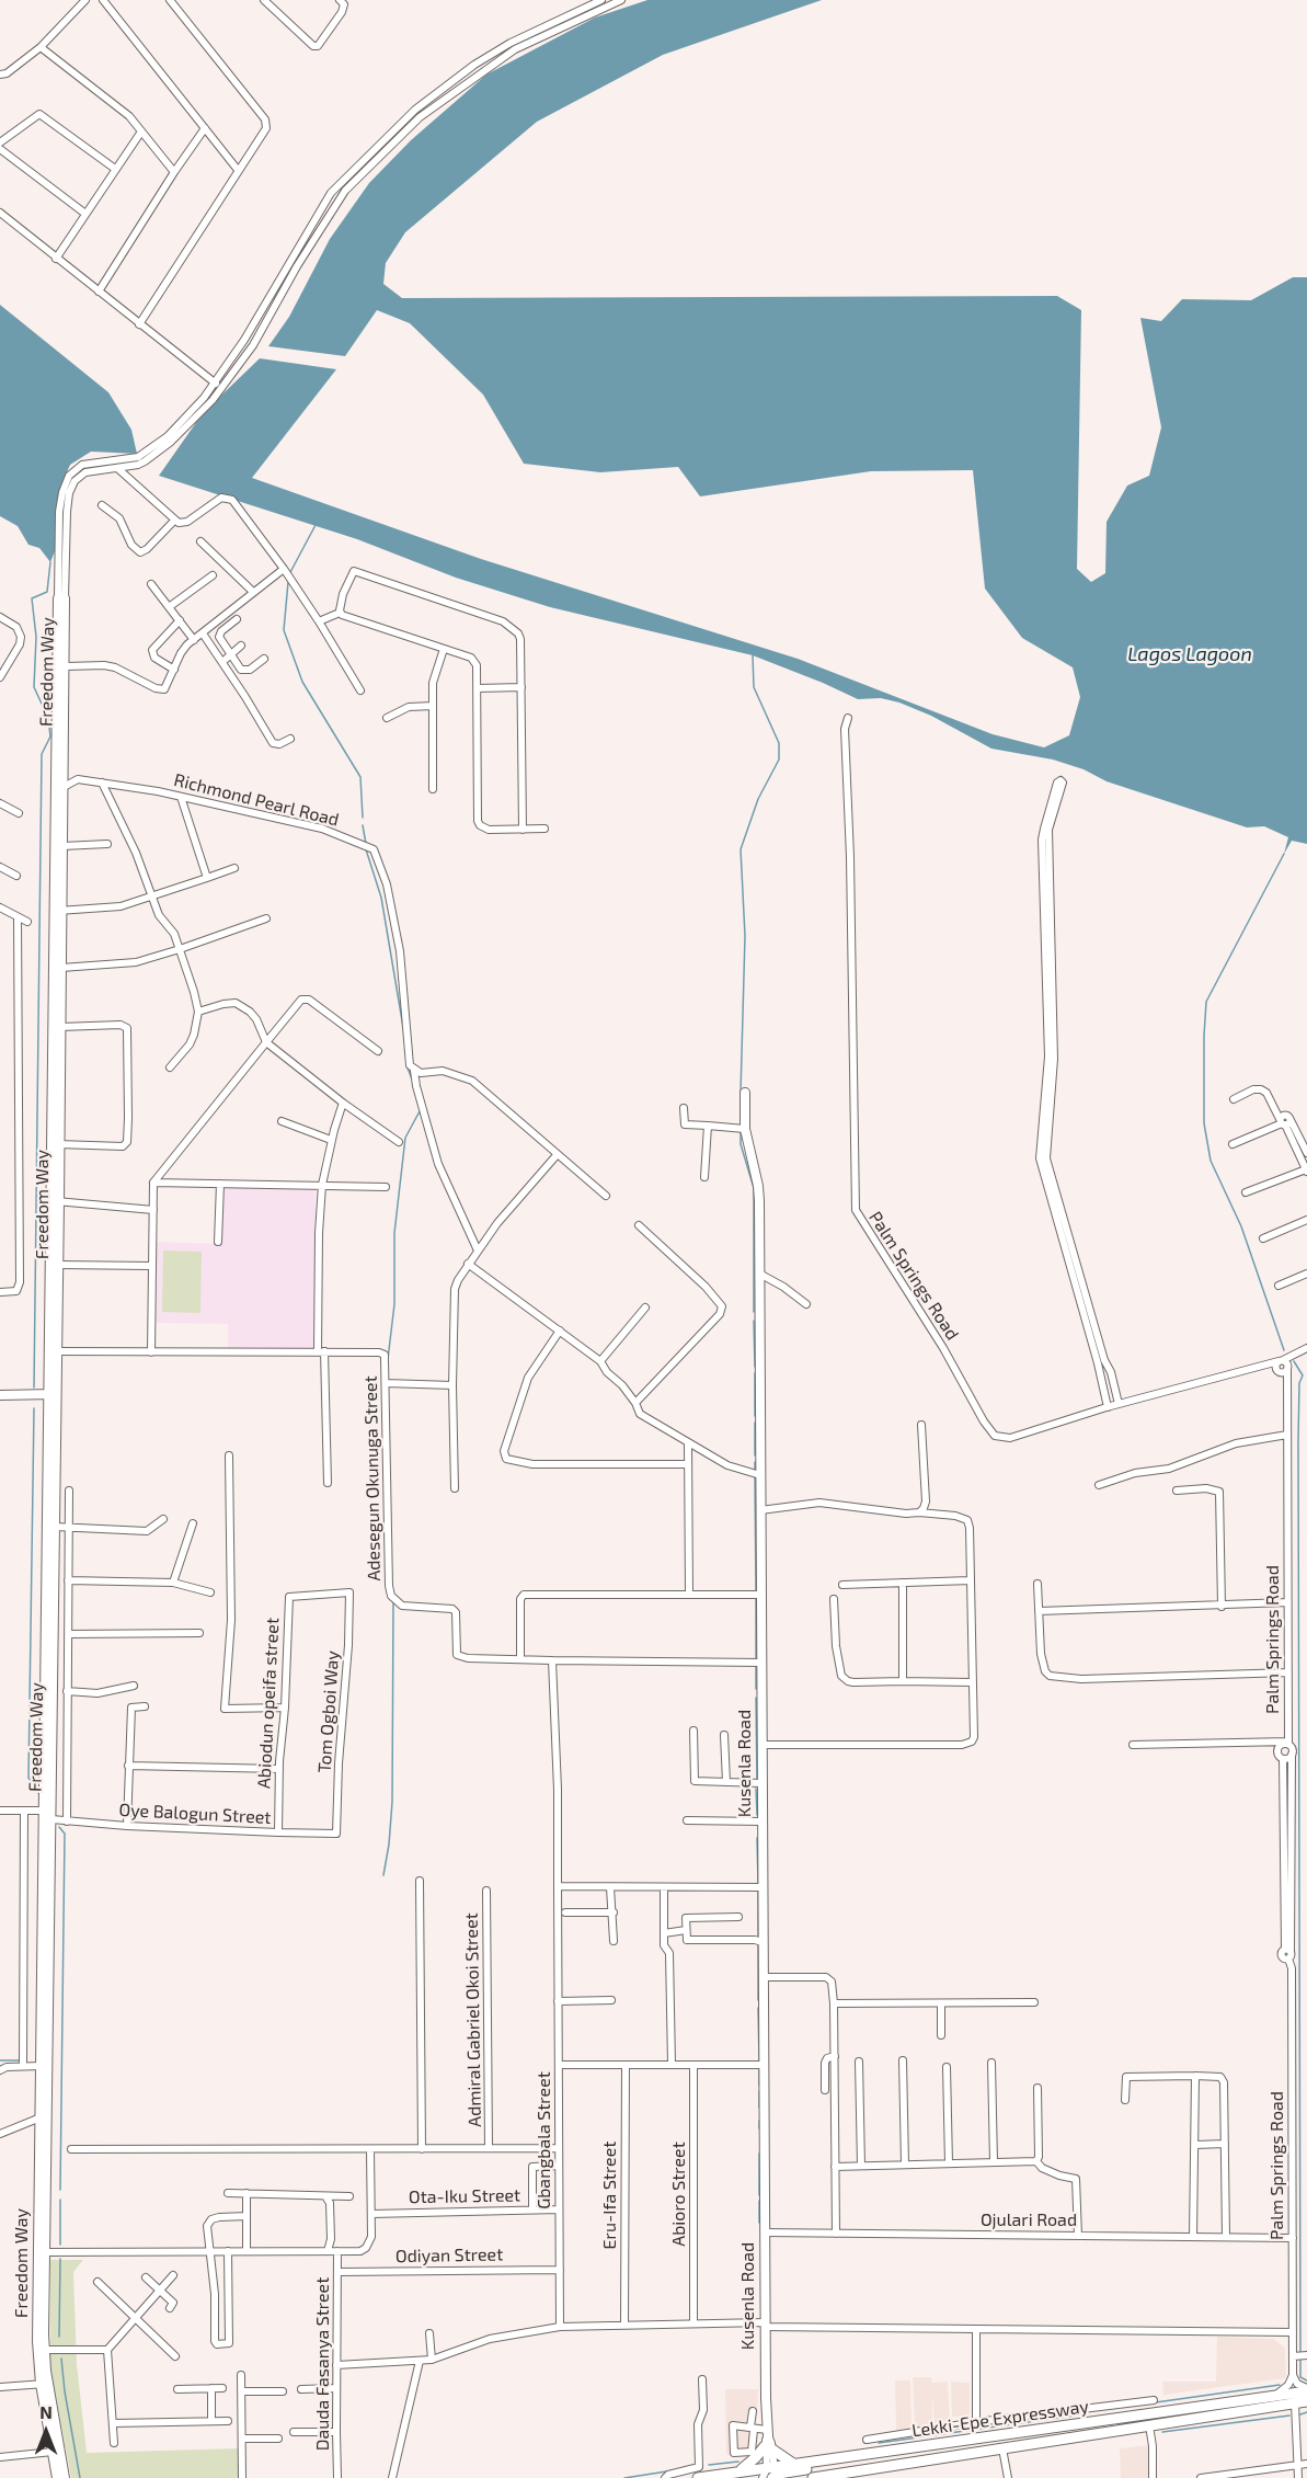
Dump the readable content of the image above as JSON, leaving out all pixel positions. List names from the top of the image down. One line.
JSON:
{"streets":{"highway":["Lekki-Epe Expressway"],"main road":["Freedom Way","Kusenla Road"],"street":["Richmond Pearl Road","Palm Springs Road","Adesegun Okunuga Street","Abiodun opeifa street","Tom Ogboi Way","Oye Balogun Street","Admiral Gabriel Okoi Street","Gbangbala Street","Abioro Street","Eru-Ifa Street","Ota-Iku Street","Ojulari Road","Odiyan Street","Dauda Fasanya Street"]},"crossings":[["Freedom Way","Richmond Pearl Road"],["Freedom Way","Adesegun Okunuga Street"],["Freedom Way","Oye Balogun Street"],["Palm Springs Road","Ojulari Road"],["Abiodun opeifa street","Tom Ogboi Way"],["Abiodun opeifa street","Oye Balogun Street"],["Tom Ogboi Way","Oye Balogun Street"],["Kusenla Road","Ojulari Road"],["Kusenla Road","Lekki-Epe Expressway"],["Gbangbala Street","Ota-Iku Street"],["Gbangbala Street","Odiyan Street"],["Odiyan Street","Dauda Fasanya Street"]],"water":["Lagos Lagoon"],"north":"top"}
